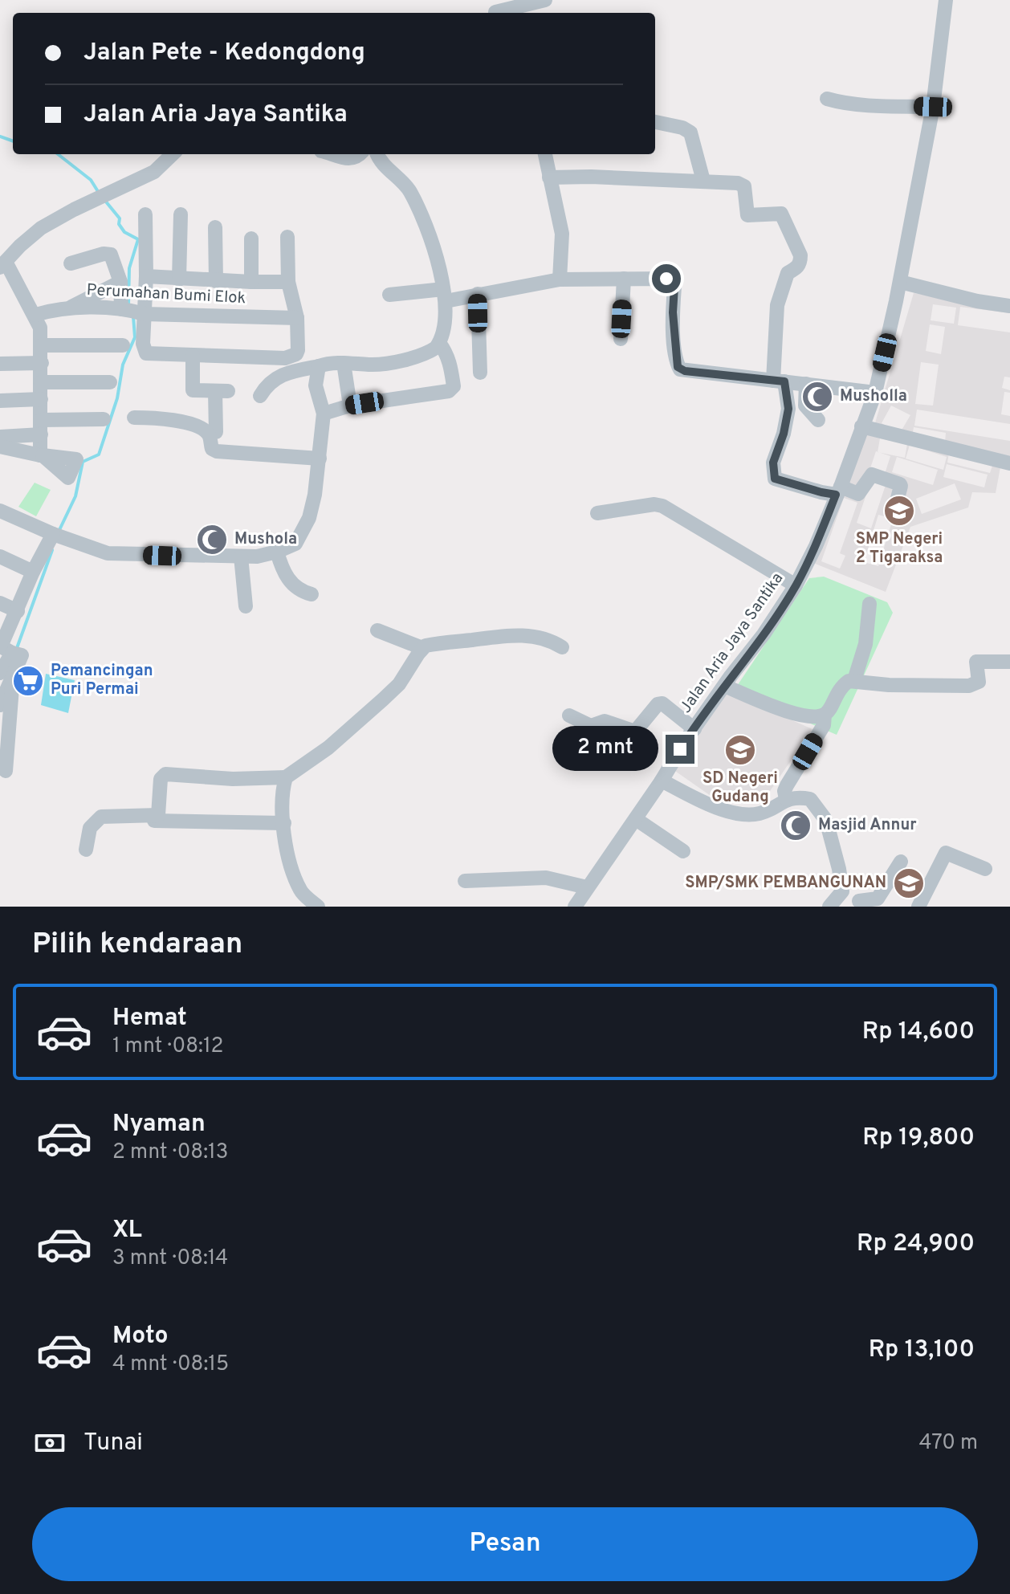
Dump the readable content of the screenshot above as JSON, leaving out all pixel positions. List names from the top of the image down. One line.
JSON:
{"streets":{"street":["Perumahan Bumi Elok","Jalan Aria Jaya Santika"]},"places":{"mosque":["Musholla","Mushola","Masjid Annur"],"school or university":["SMP Negeri 2 Tigaraksa","SD Negeri Gudang","SMP/SMK PEMBANGUNAN"],"supermarket":["Pemancingan Puri Permai"]},"page":{"banner":["Jalan Pete - Kedongdong","Jalan Aria Jaya Santika"],"bubble":"2 mnt","heading":"Pilih kendaraan","list":[{"name":"Hemat","note":"1 mnt · 08:12","value":"Rp 14,600"},{"name":"Nyaman","note":"2 mnt · 08:13","value":"Rp 19,800"},{"name":"XL","note":"3 mnt · 08:14","value":"Rp 24,900"},{"name":"Moto","note":"4 mnt · 08:15","value":"Rp 13,100"}],"pay":["Tunai","470 m"],"buttons":"Pesan"}}
